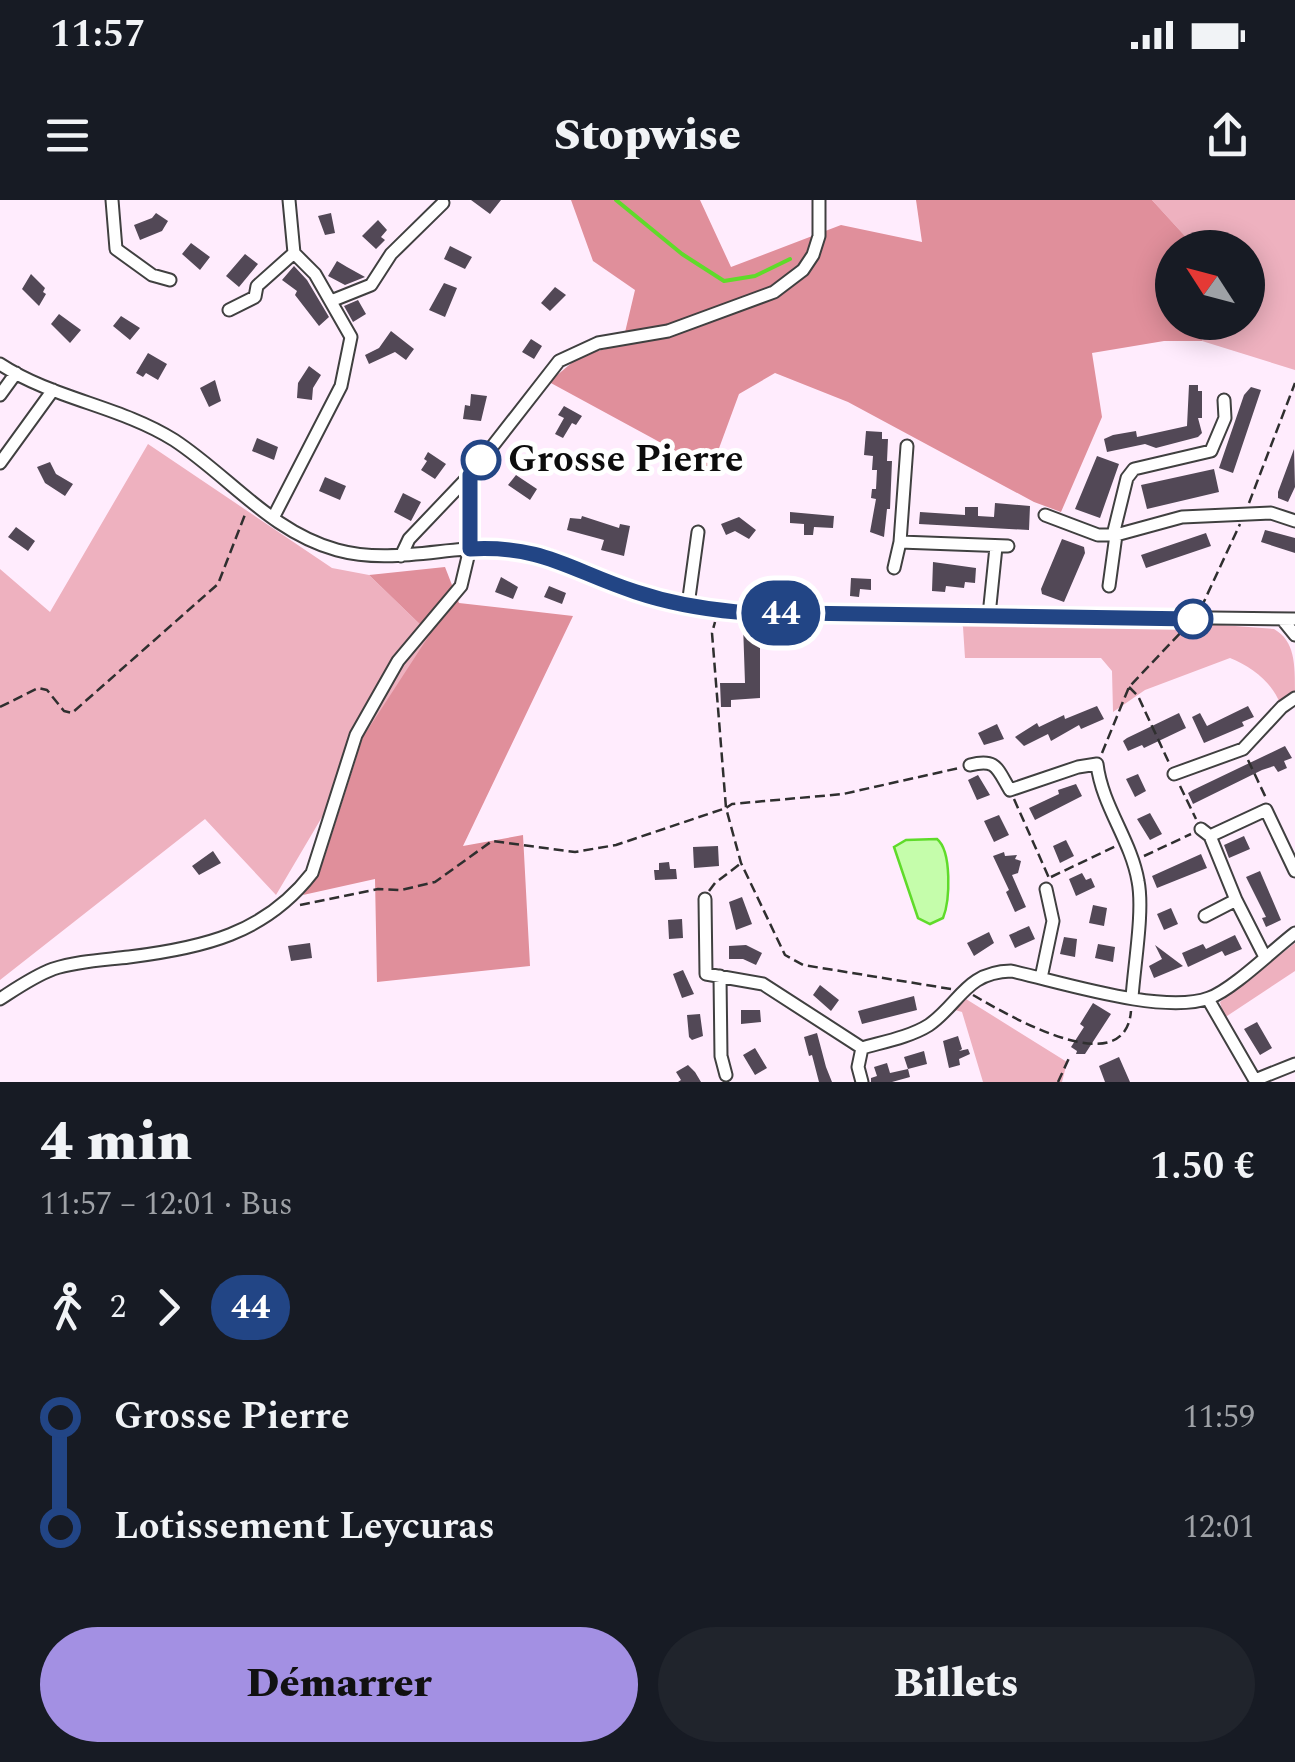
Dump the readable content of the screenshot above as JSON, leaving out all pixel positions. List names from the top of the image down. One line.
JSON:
{"places":["Grosse Pierre"],"lines":["bus line 44"],"north":"top left","page":{"status":"11:57","header":"Stopwise","on_map":"44","heading":["4 min","11:57 – 12:01 · Bus","1.50 €"],"legs":["2","44"],"list":[{"name":"Grosse Pierre","value":"11:59"},{"name":"Lotissement Leycuras","value":"12:01"}],"buttons":["Démarrer","Billets"]}}
